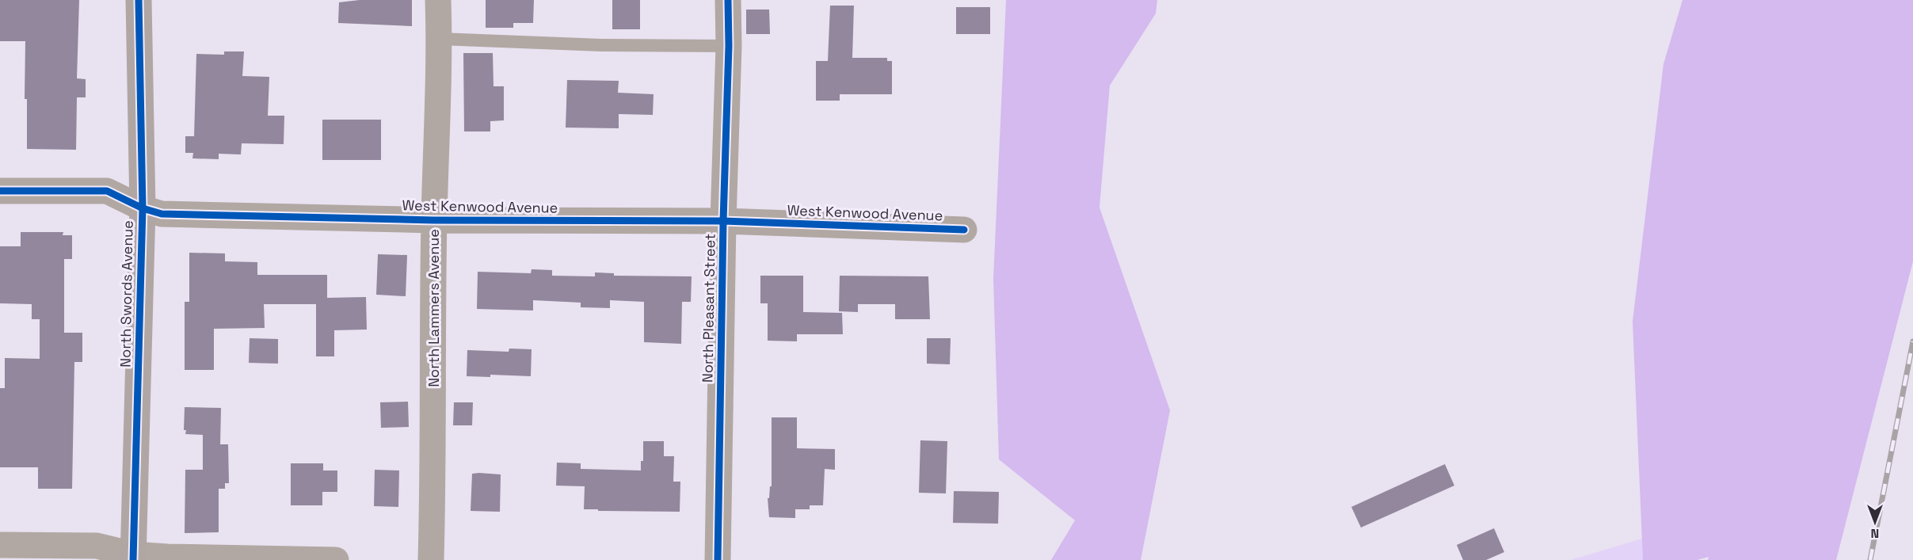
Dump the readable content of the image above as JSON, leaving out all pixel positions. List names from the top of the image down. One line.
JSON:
{"streets":{"street":["West Kenwood Avenue","North Swords Avenue","North Lammers Avenue","North Pleasant Street"]},"crossings":[["West Kenwood Avenue","North Swords Avenue"],["West Kenwood Avenue","North Lammers Avenue"],["West Kenwood Avenue","North Pleasant Street"]],"north":"bottom"}
